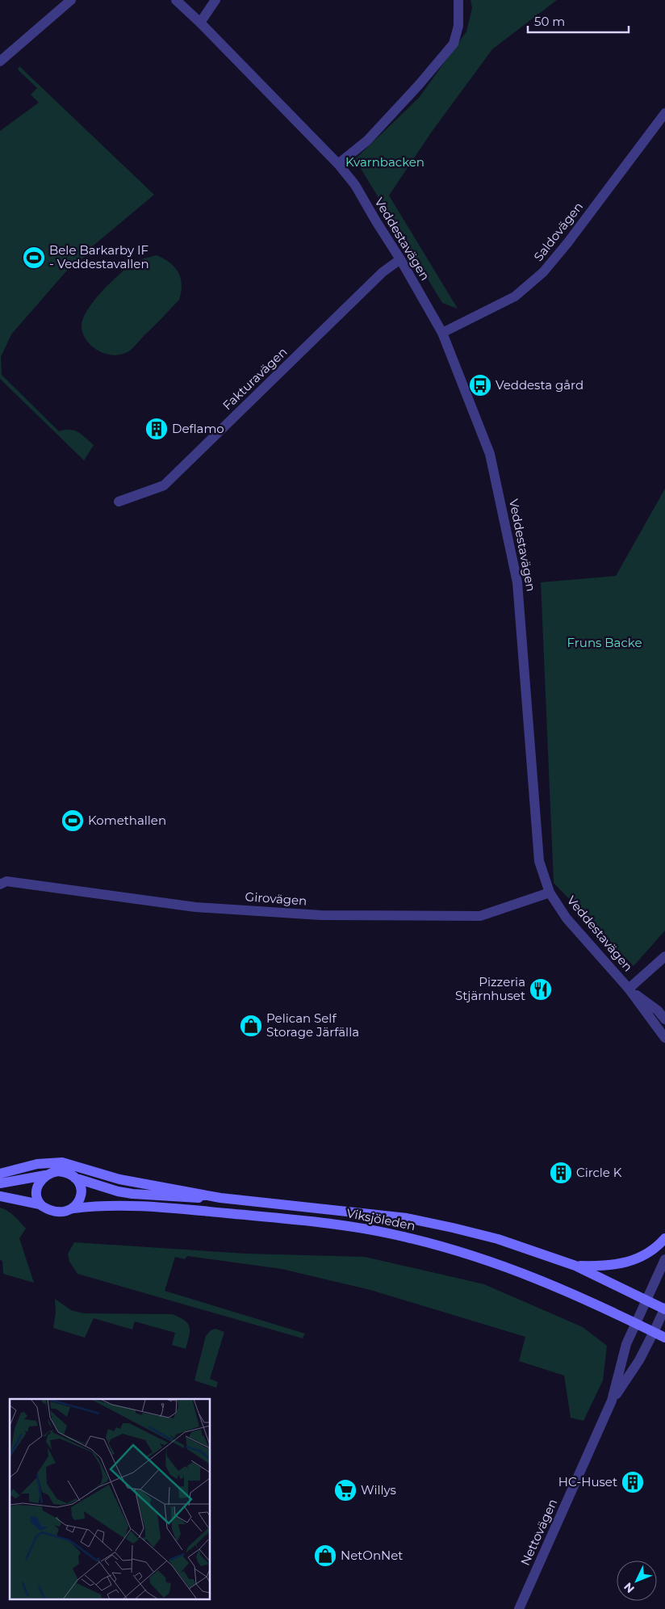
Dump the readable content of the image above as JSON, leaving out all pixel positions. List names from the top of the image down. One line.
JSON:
{"streets":{"main road":["Viksjöleden"],"street":["Saldovägen","Veddestavägen","Fakturavägen","Girovägen","Nettovägen"]},"crossings":[["Saldovägen","Veddestavägen"],["Veddestavägen","Fakturavägen"],["Veddestavägen","Girovägen"],["Viksjöleden","Nettovägen"]],"parks":["Kvarnbacken","Fruns Backe"],"places":{"sports":["Bele Barkarby IF - Veddestavallen","Komethallen"],"bus stop":["Veddesta gård"],"building":["Deflamo","Circle K","HC-Huset"],"restaurant":["Pizzeria Stjärnhuset"],"shop":["Pelican Self Storage Järfälla","NetOnNet"],"supermarket":["Willys"]},"scale_bar":"50 m","north":"bottom left"}
